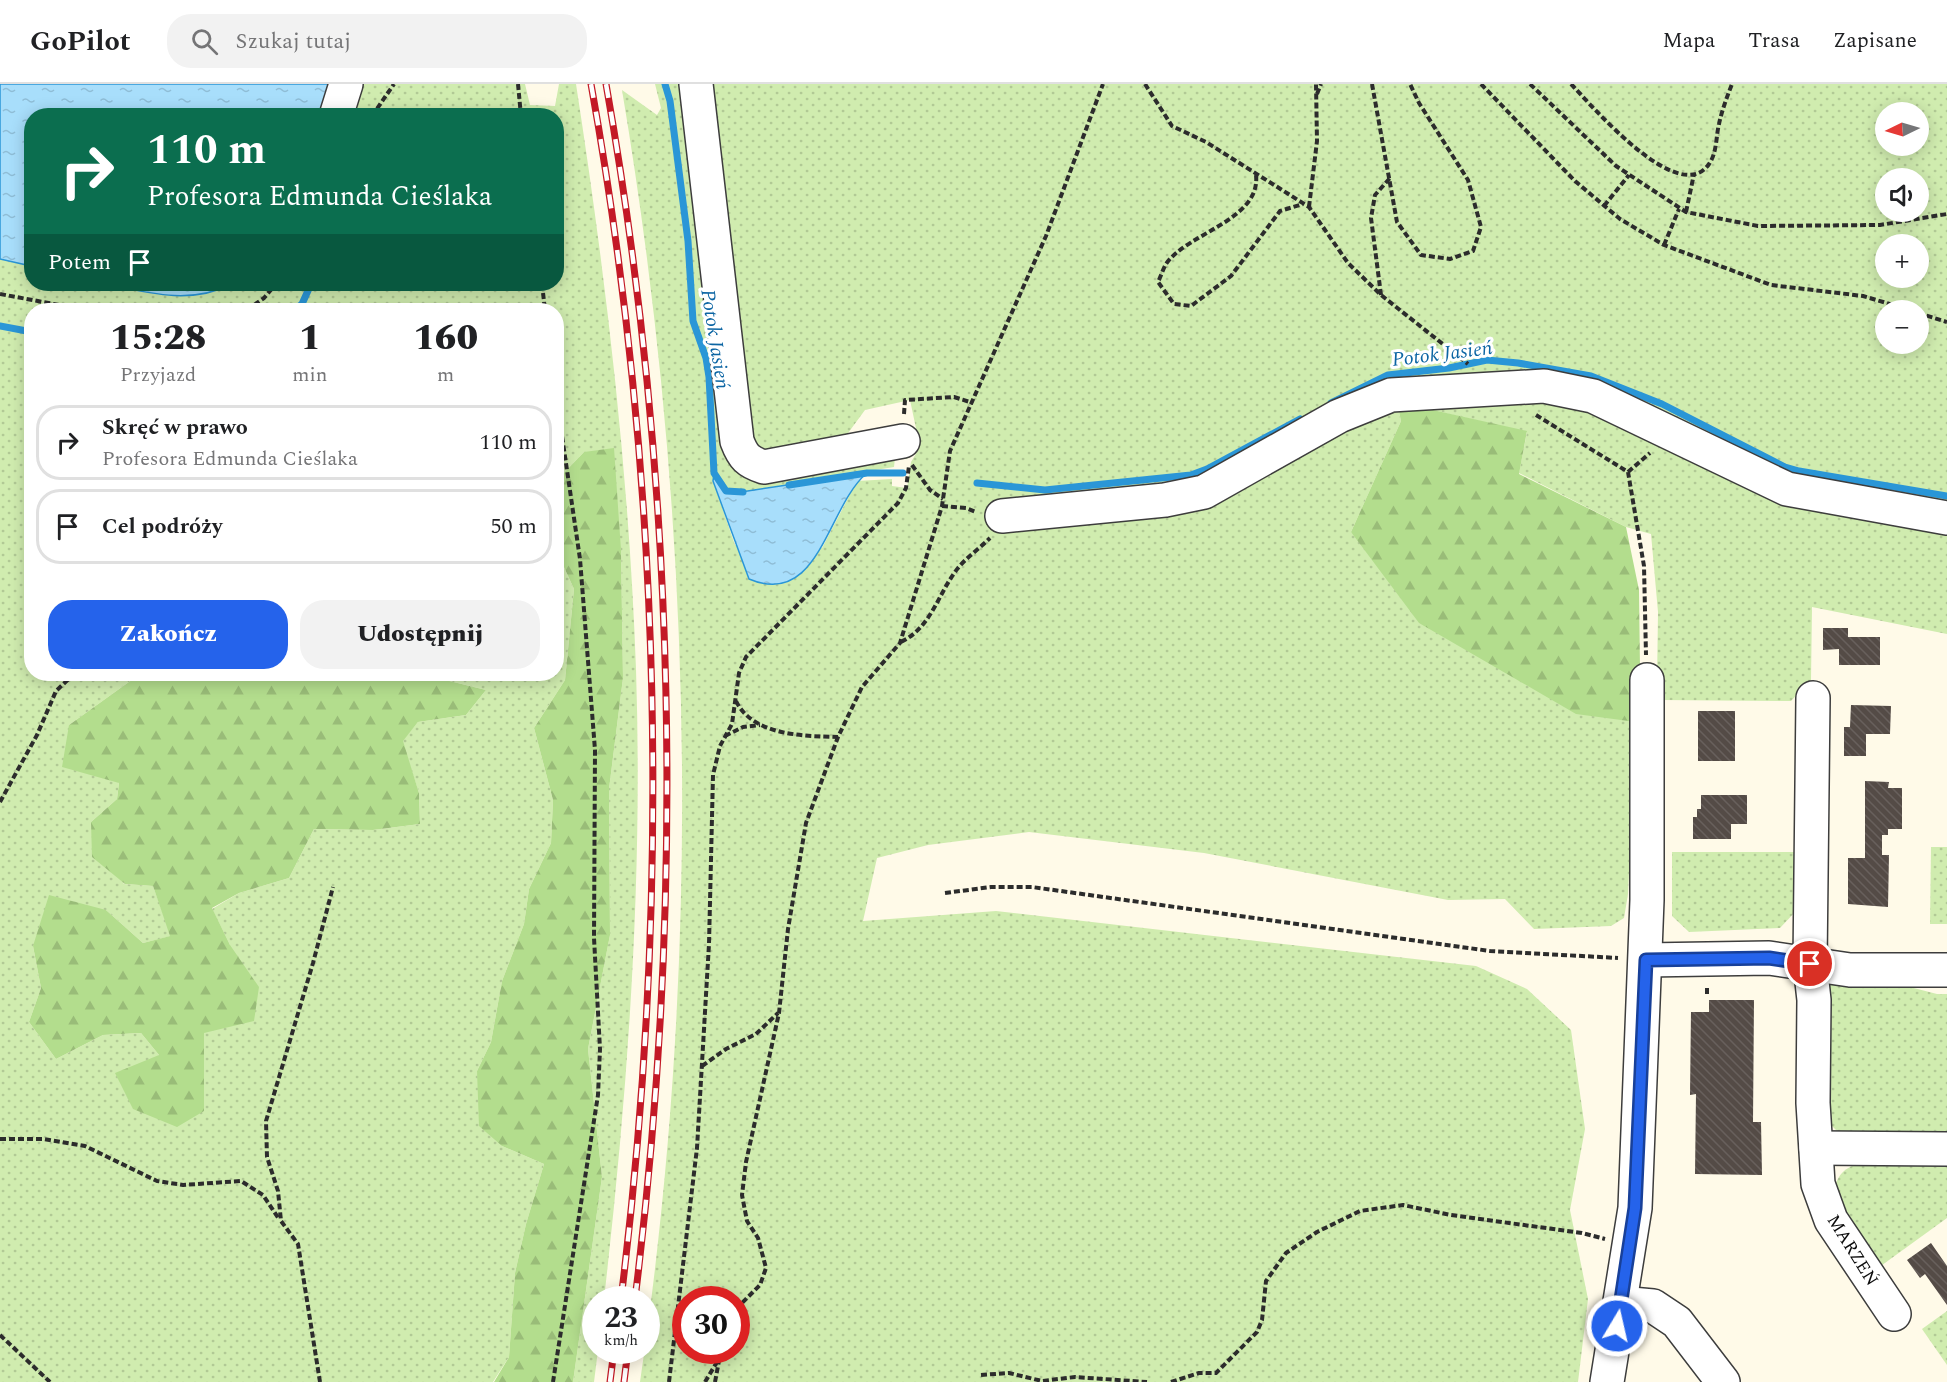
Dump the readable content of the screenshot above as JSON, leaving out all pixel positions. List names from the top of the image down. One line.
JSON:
{"streets":{"street":["MARZEŃ"]},"water":["Potok Jasień"],"north":"left","page":{"header":"GoPilot","search":"Szukaj tutaj","nav":["Mapa","Trasa","Zapisane"],"map_buttons":["+","−"],"turn":["110 m","Profesora Edmunda Cieślaka"],"then":"Potem","eta":["15:28","Przyjazd","1","min","160","m"],"list":[{"name":"Skręć w prawo","note":"Profesora Edmunda Cieślaka","value":"110 m"},{"name":"Cel podróży","value":"50 m"}],"buttons":["Zakończ","Udostępnij"],"speed":"23 km/h","limit":"30"}}
